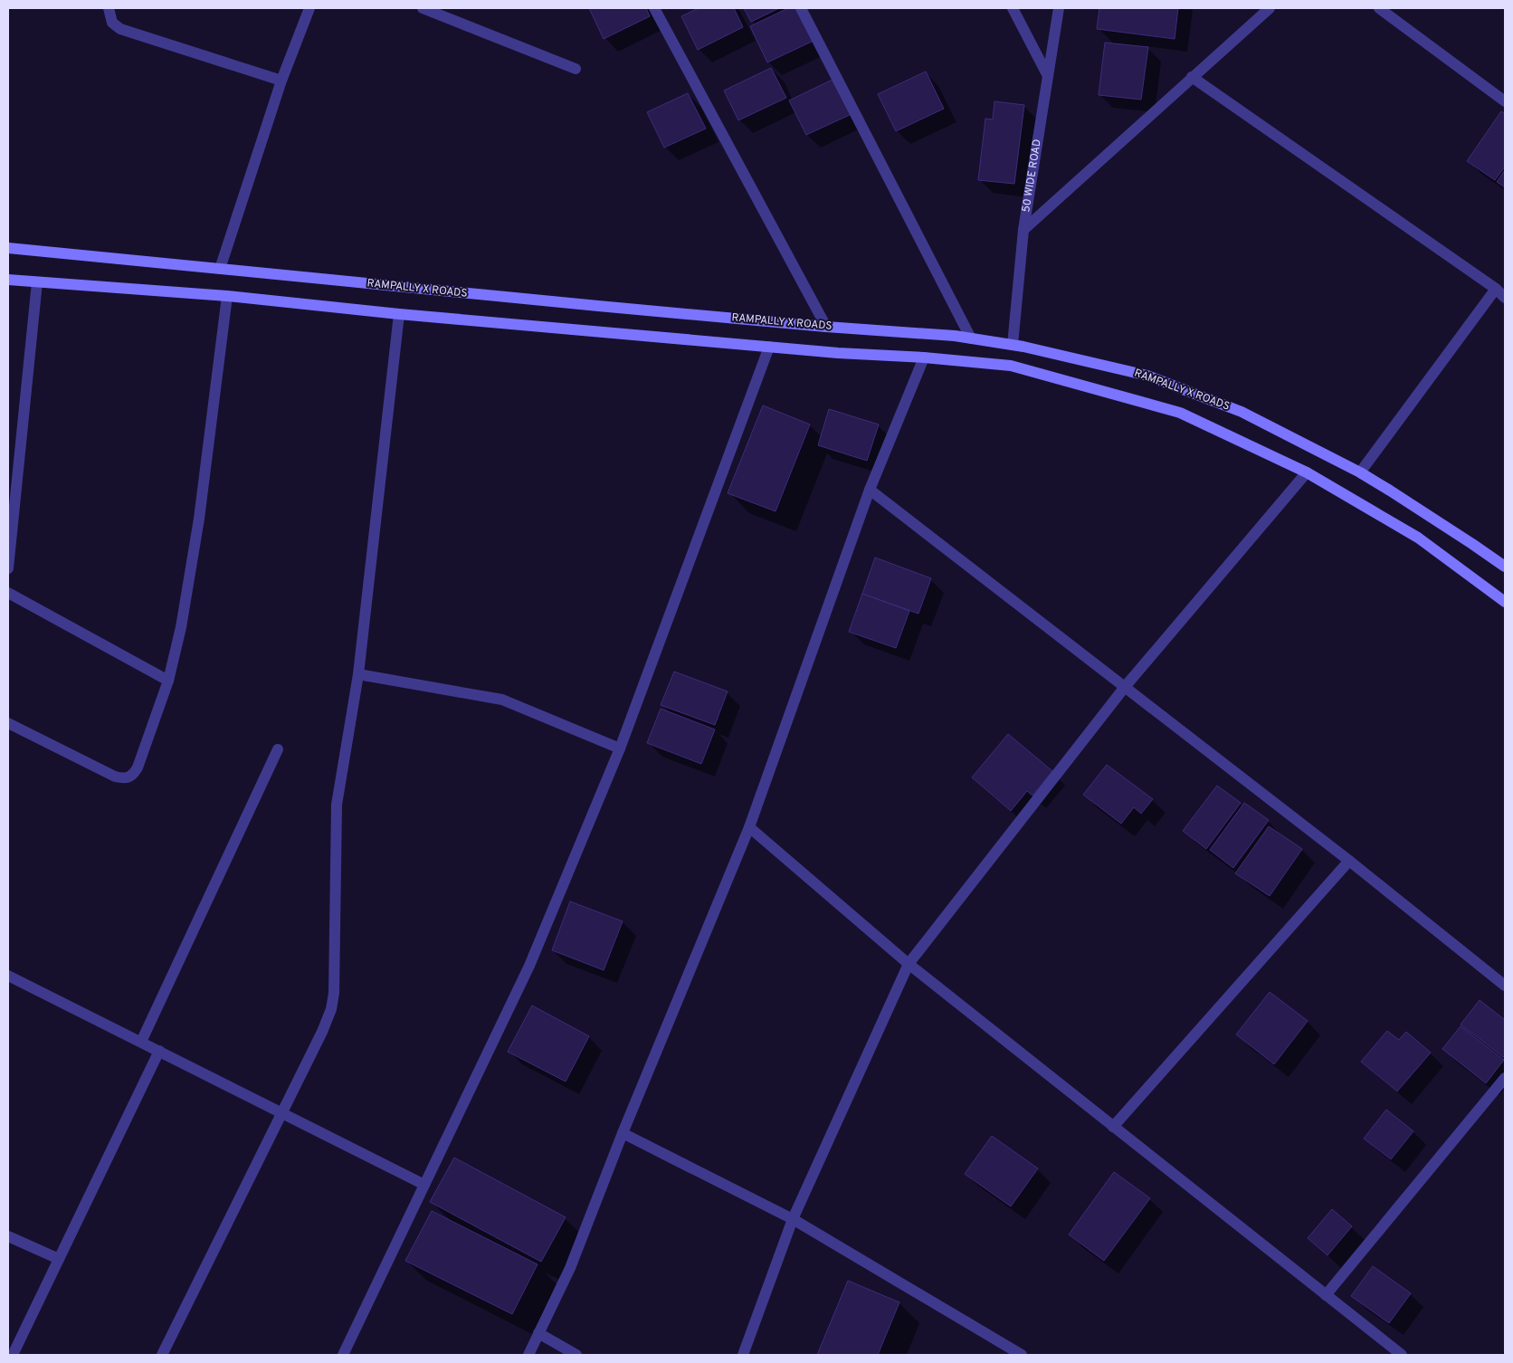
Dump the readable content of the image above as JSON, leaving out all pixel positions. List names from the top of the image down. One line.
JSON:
{"streets":{"main road":["RAMPALLY X ROADS"],"street":["50 WIDE ROAD"]},"crossings":[["50 WIDE ROAD","RAMPALLY X ROADS"]]}
